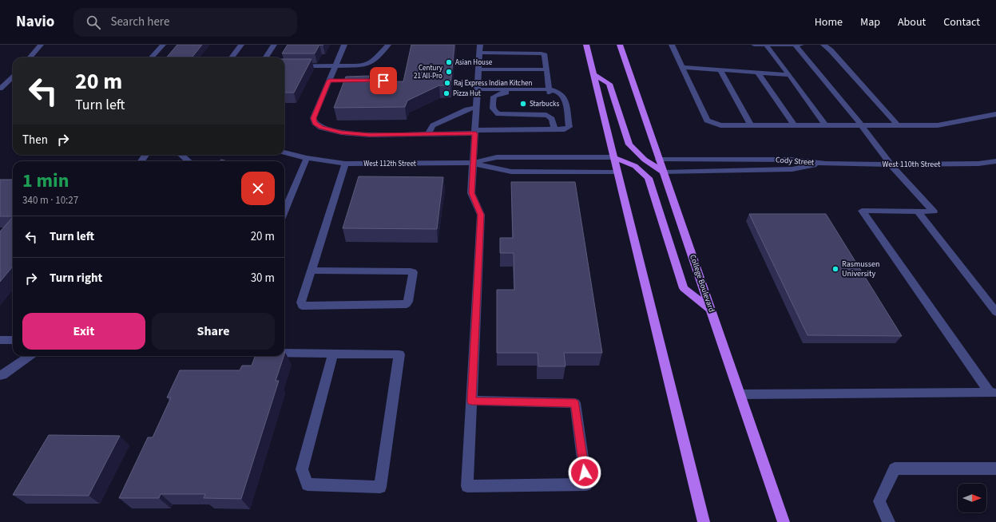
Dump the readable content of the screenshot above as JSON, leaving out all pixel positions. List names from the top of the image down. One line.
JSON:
{"streets":{"main road":["College Boulevard"],"street":["Cody Street","West 112th Street","West 110th Street"]},"crossings":[["Cody Street","West 110th Street"],["Cody Street","College Boulevard"]],"places":["Asian House","Century 21 All-Pro","Raj Express Indian Kitchen","Pizza Hut","Starbucks","Rasmussen University"],"north":"right","page":{"header":"Navio","search":"Search here","nav":["Home","Map","About","Contact"],"turn":["20 m","Turn left"],"then":"Then","heading":["1 min","340 m · 10:27"],"list":[{"name":"Turn left","value":"20 m"},{"name":"Turn right","value":"30 m"}],"buttons":["Exit","Share"]}}
